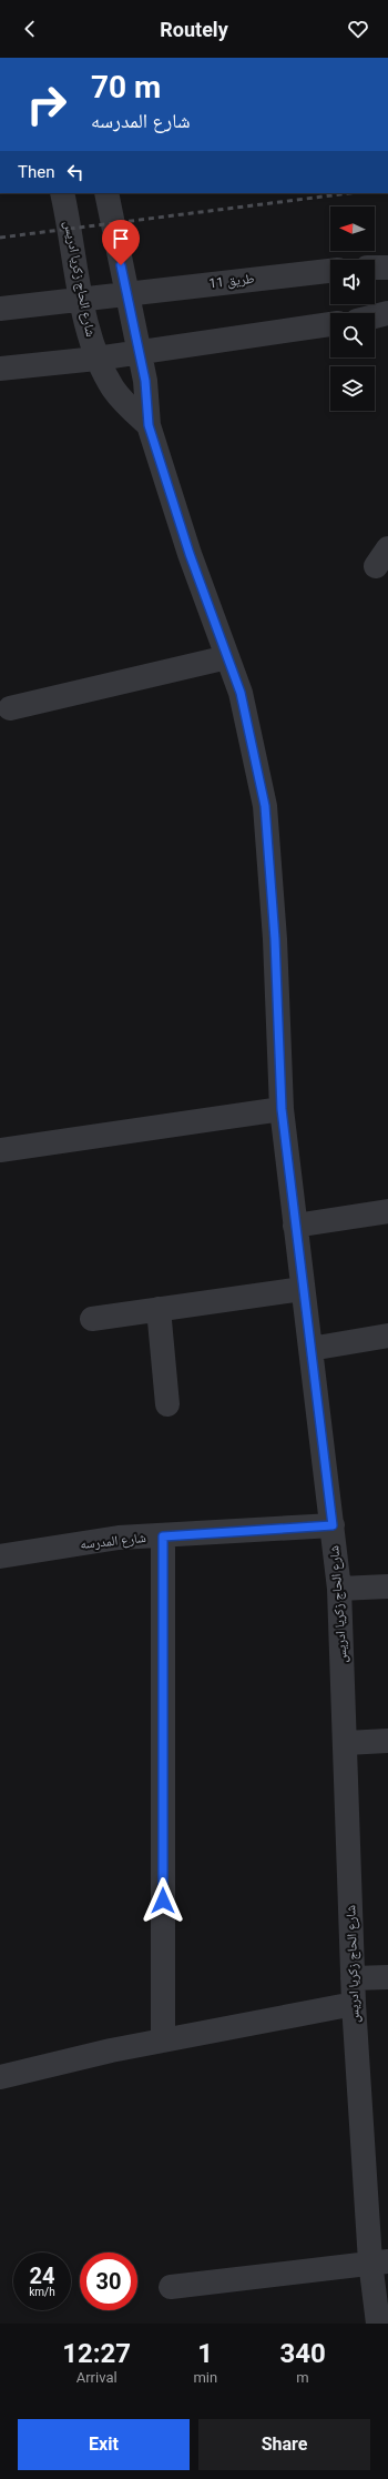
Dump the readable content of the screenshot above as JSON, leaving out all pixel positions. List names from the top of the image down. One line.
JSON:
{"streets":{"street":["شارع الحاج زكريا ادريس","طريق 11","شارع المدرسه"]},"crossings":[["شارع الحاج زكريا ادريس","طريق 11"],["شارع الحاج زكريا ادريس","شارع المدرسه"]],"north":"left","page":{"header":"Routely","turn":["70 m","شارع المدرسه"],"then":"Then","speed":"24 km/h","limit":"30","eta":["12:27","Arrival","1","min","340","m"],"buttons":["Exit","Share"]}}
